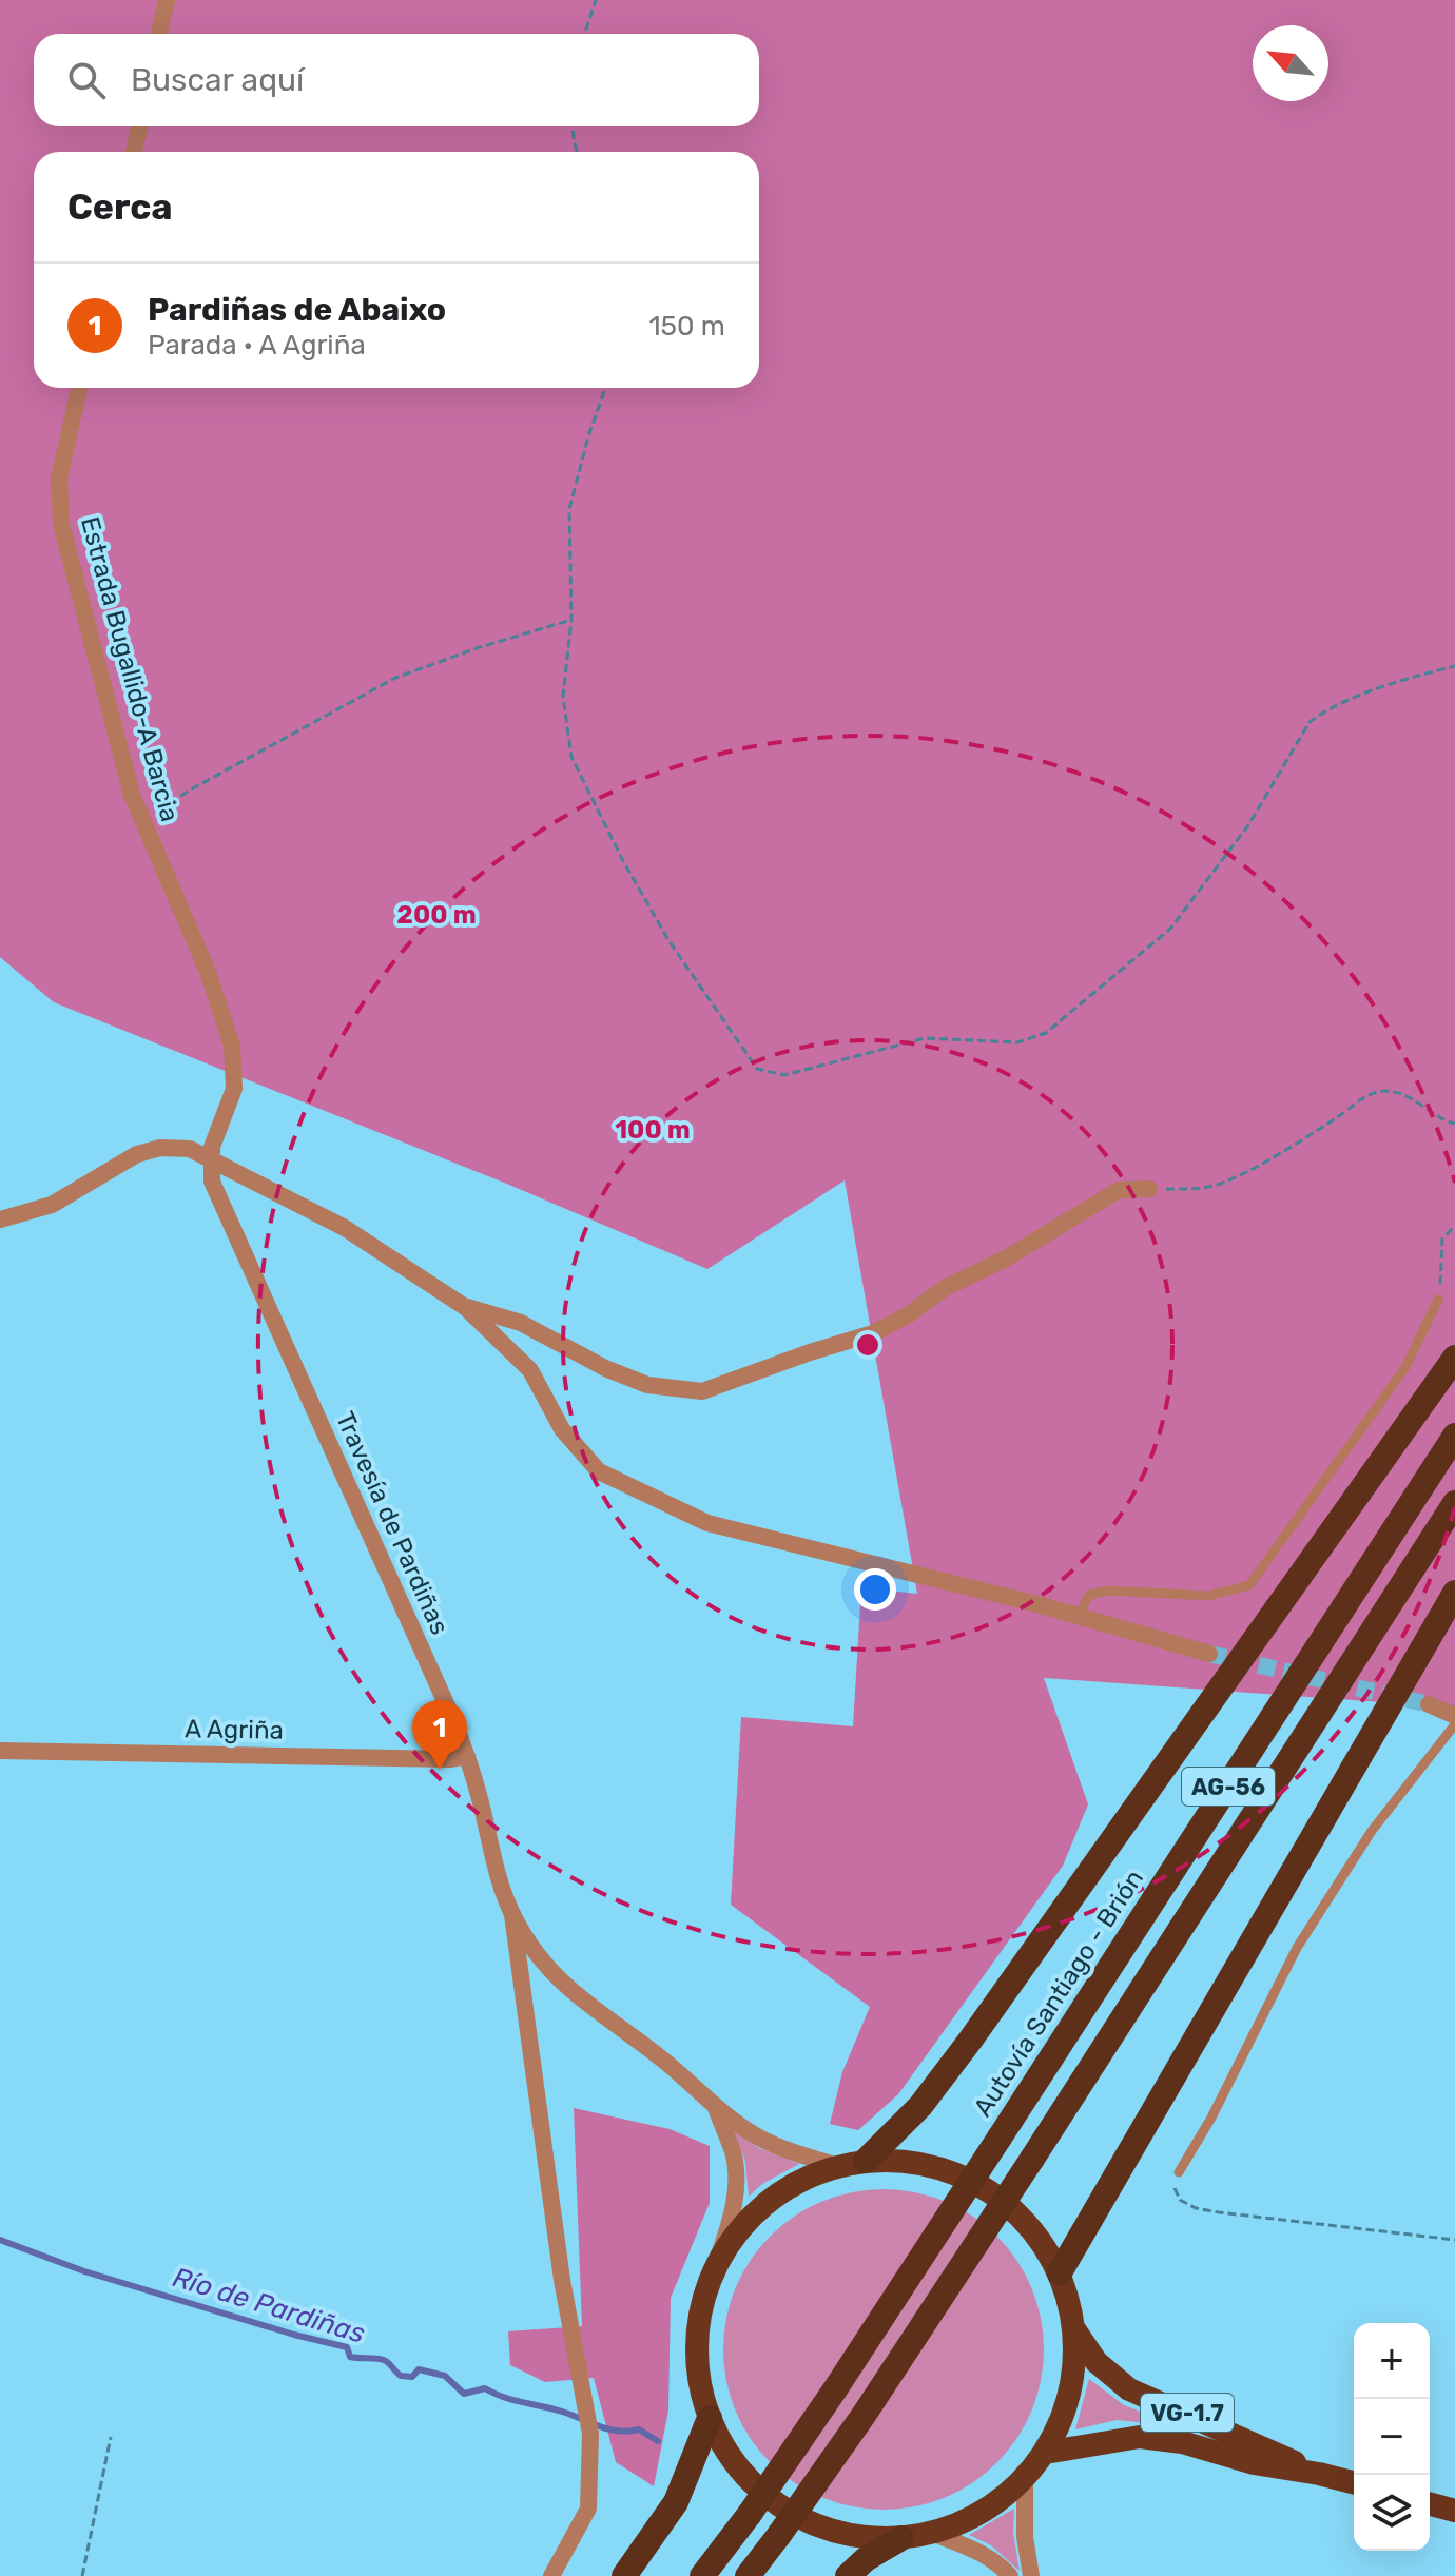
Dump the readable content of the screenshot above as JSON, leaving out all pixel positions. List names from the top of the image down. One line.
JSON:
{"streets":{"highway":["AG-56","Autovía Santiago - Brión","VG-1.7"],"street":["Estrada Bugallido-A Barcia","Travesía de Pardiñas","A Agriña"]},"crossings":[["Estrada Bugallido-A Barcia","Travesía de Pardiñas"],["Travesía de Pardiñas","A Agriña"]],"water":["Río de Pardiñas"],"north":"top left","page":{"search":"Buscar aquí","heading":"Cerca","list":[{"mark":"1","name":"Pardiñas de Abaixo","note":"Parada · A Agriña","value":"150 m"}],"pins":"1","map_buttons":["+","−"]},"rings":["200 m","100 m"]}
